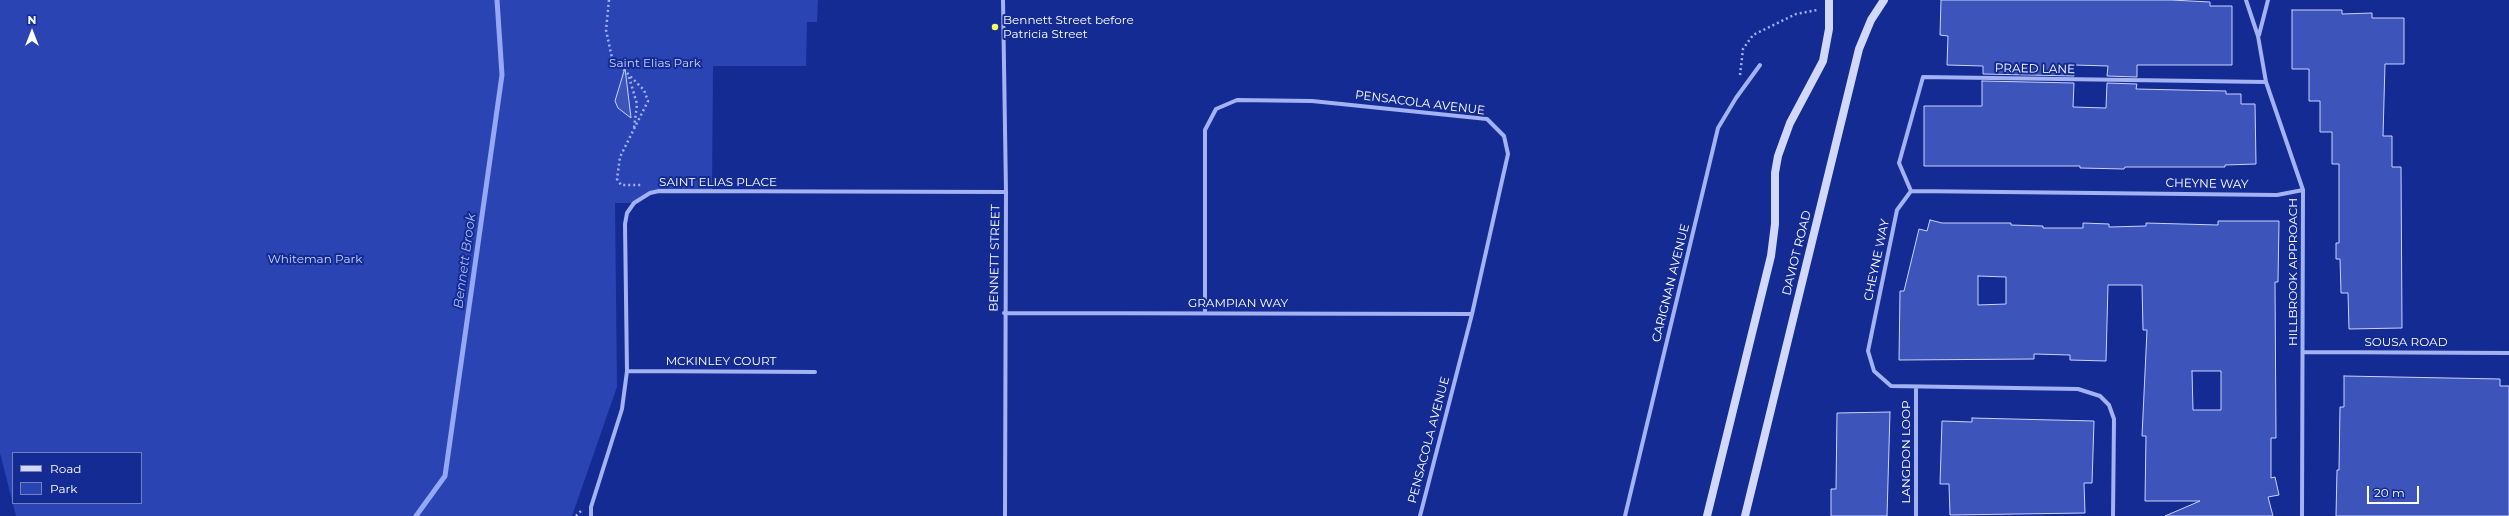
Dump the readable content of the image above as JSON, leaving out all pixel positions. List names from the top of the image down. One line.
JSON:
{"streets":{"street":["PRAED LANE","PENSACOLA AVENUE","SAINT ELIAS PLACE","CHEYNE WAY","DAVIOT ROAD","BENNETT STREET","HILLBROOK APPROACH","CARIGNAN AVENUE","GRAMPIAN WAY","SOUSA ROAD","MCKINLEY COURT","LANGDON LOOP"]},"crossings":[["PRAED LANE","CHEYNE WAY"],["PRAED LANE","HILLBROOK APPROACH"],["PENSACOLA AVENUE","GRAMPIAN WAY"],["SAINT ELIAS PLACE","BENNETT STREET"],["SAINT ELIAS PLACE","MCKINLEY COURT"],["CHEYNE WAY","HILLBROOK APPROACH"],["CHEYNE WAY","LANGDON LOOP"],["BENNETT STREET","GRAMPIAN WAY"],["HILLBROOK APPROACH","SOUSA ROAD"]],"water":["Bennett Brook"],"parks":["Saint Elias Park","Whiteman Park"],"places":["Bennett Street before Patricia Street"],"legend":["Road","Park"],"scale_bar":"20 m","north":"top"}
